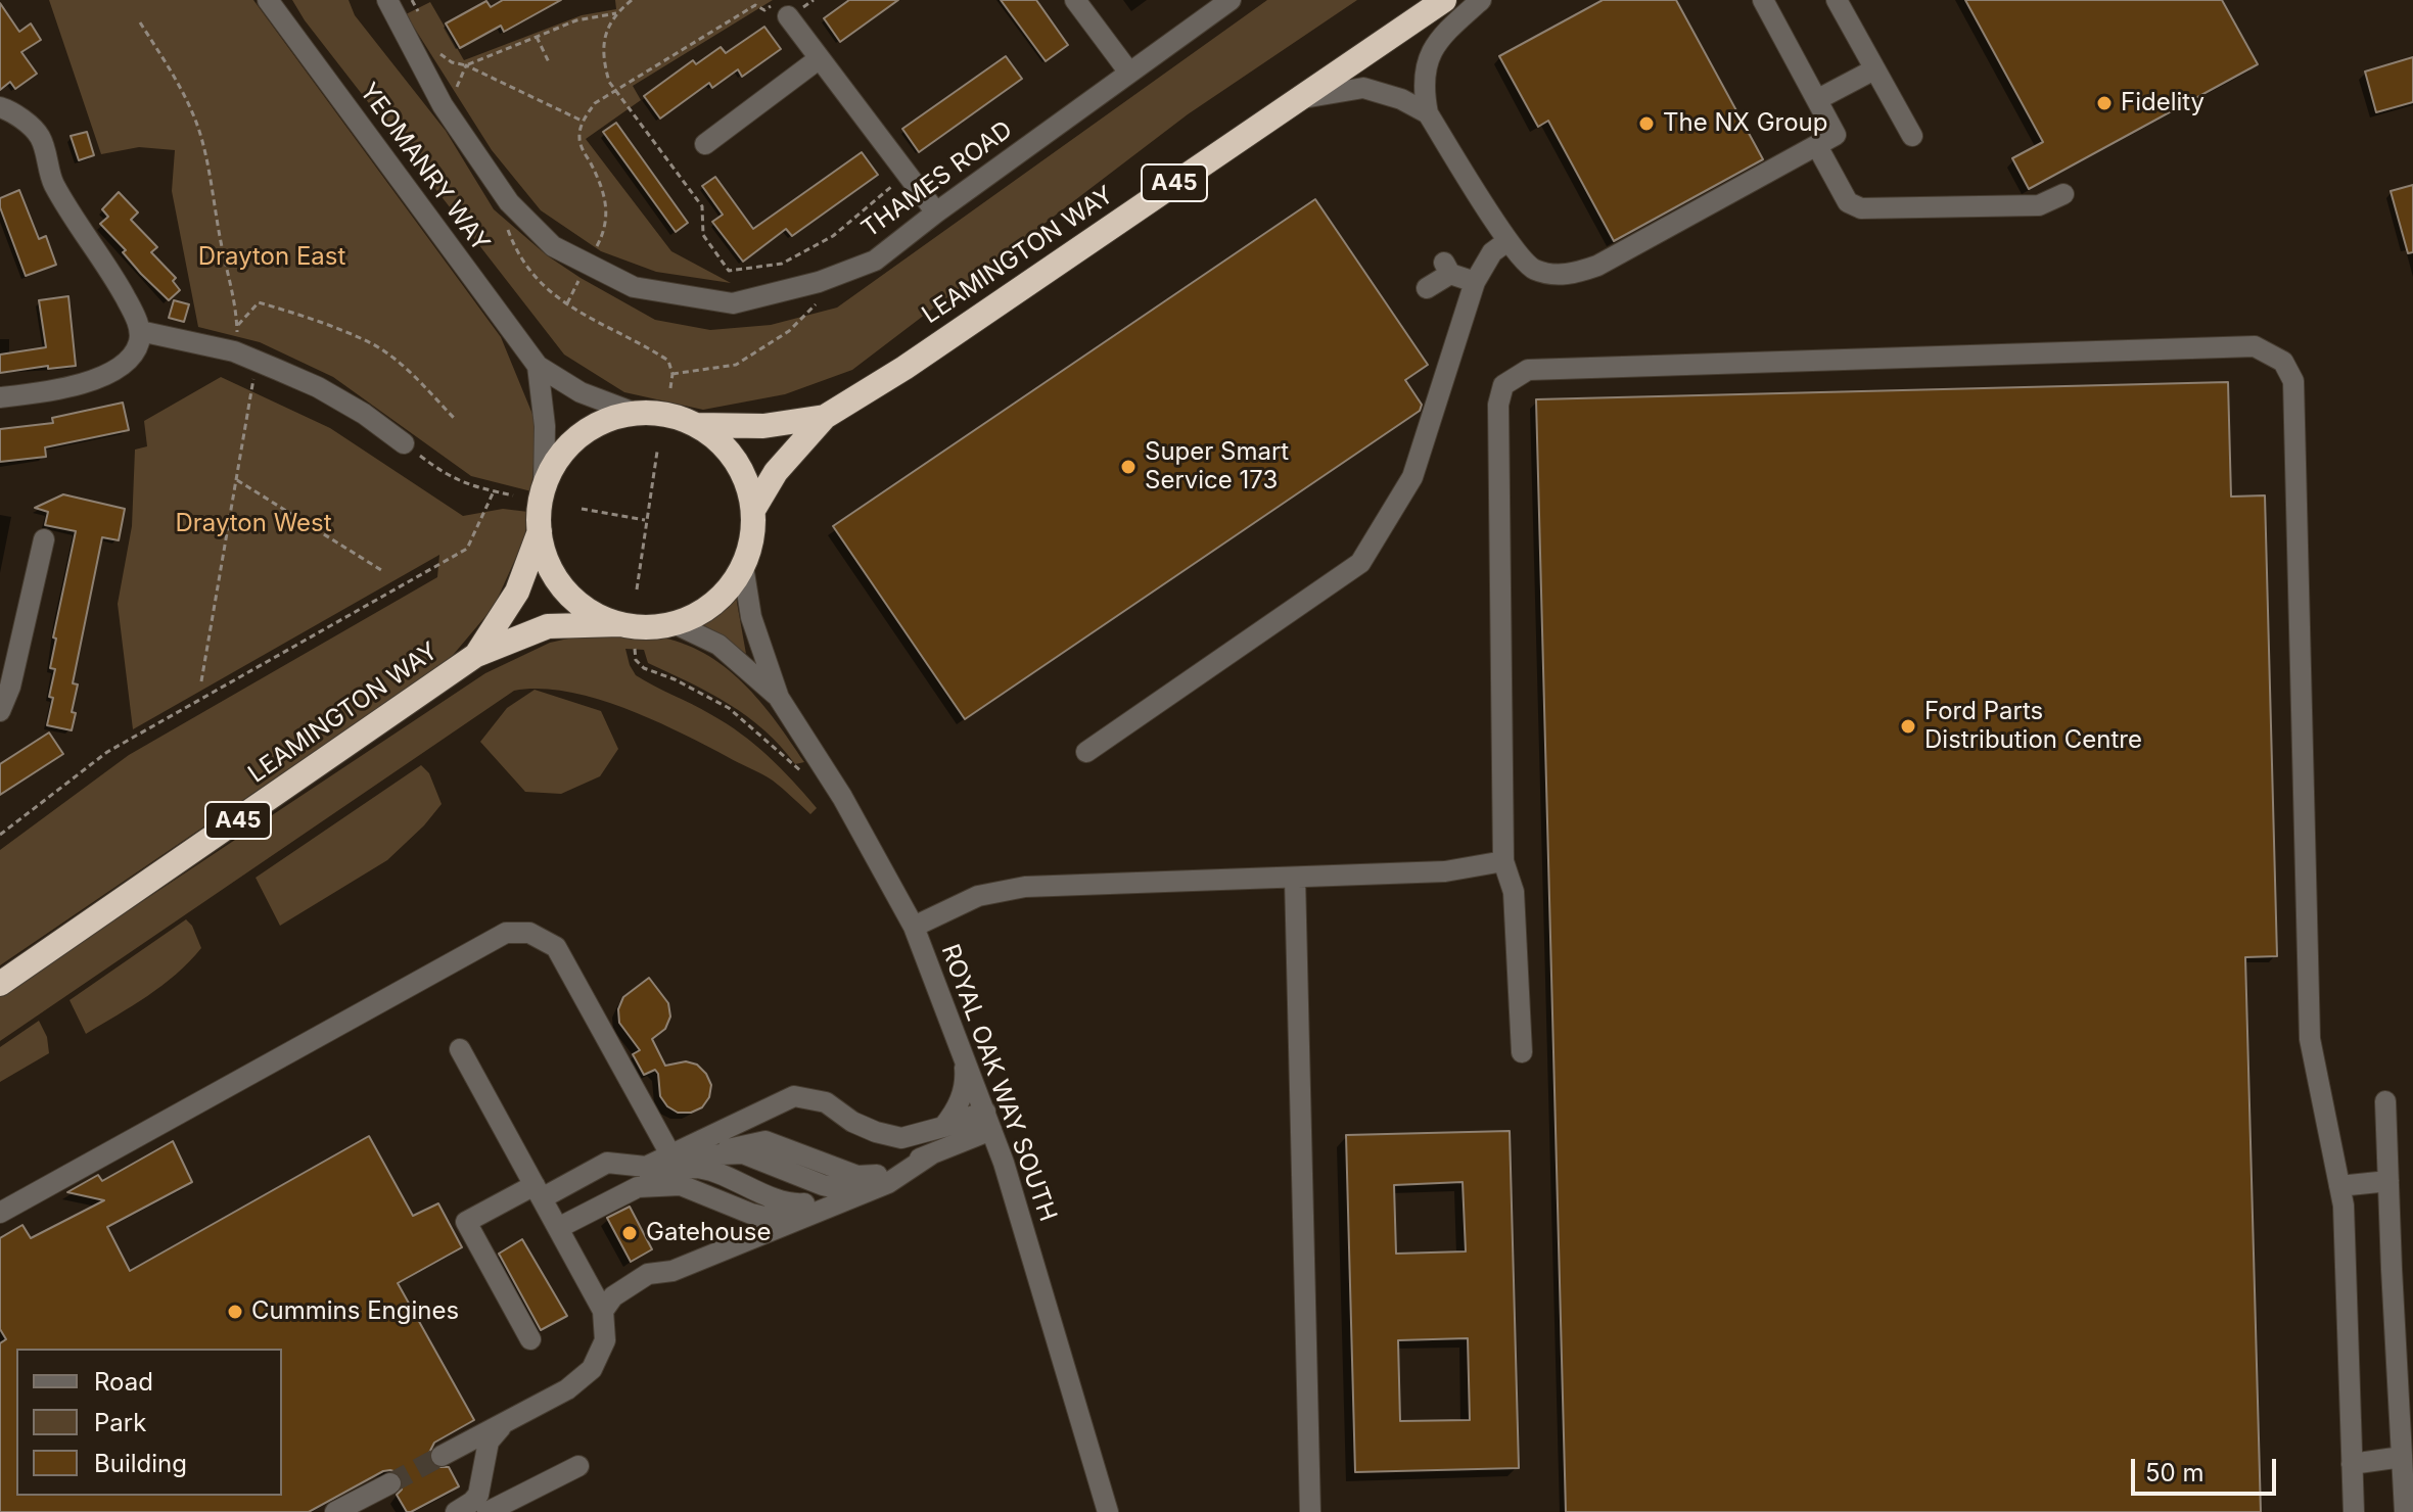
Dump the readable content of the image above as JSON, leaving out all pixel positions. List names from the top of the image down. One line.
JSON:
{"streets":{"highway":["A45","LEAMINGTON WAY"],"street":["YEOMANRY WAY","THAMES ROAD","ROYAL OAK WAY SOUTH"]},"crossings":[["YEOMANRY WAY","LEAMINGTON WAY"],["YEOMANRY WAY","ROYAL OAK WAY SOUTH"],["LEAMINGTON WAY","ROYAL OAK WAY SOUTH"]],"parks":["Drayton East","Drayton West"],"places":["Fidelity","The NX Group","Super Smart Service 173","Ford Parts Distribution Centre","Gatehouse","Cummins Engines"],"legend":["Road","Park","Building"],"scale_bar":"50 m"}
